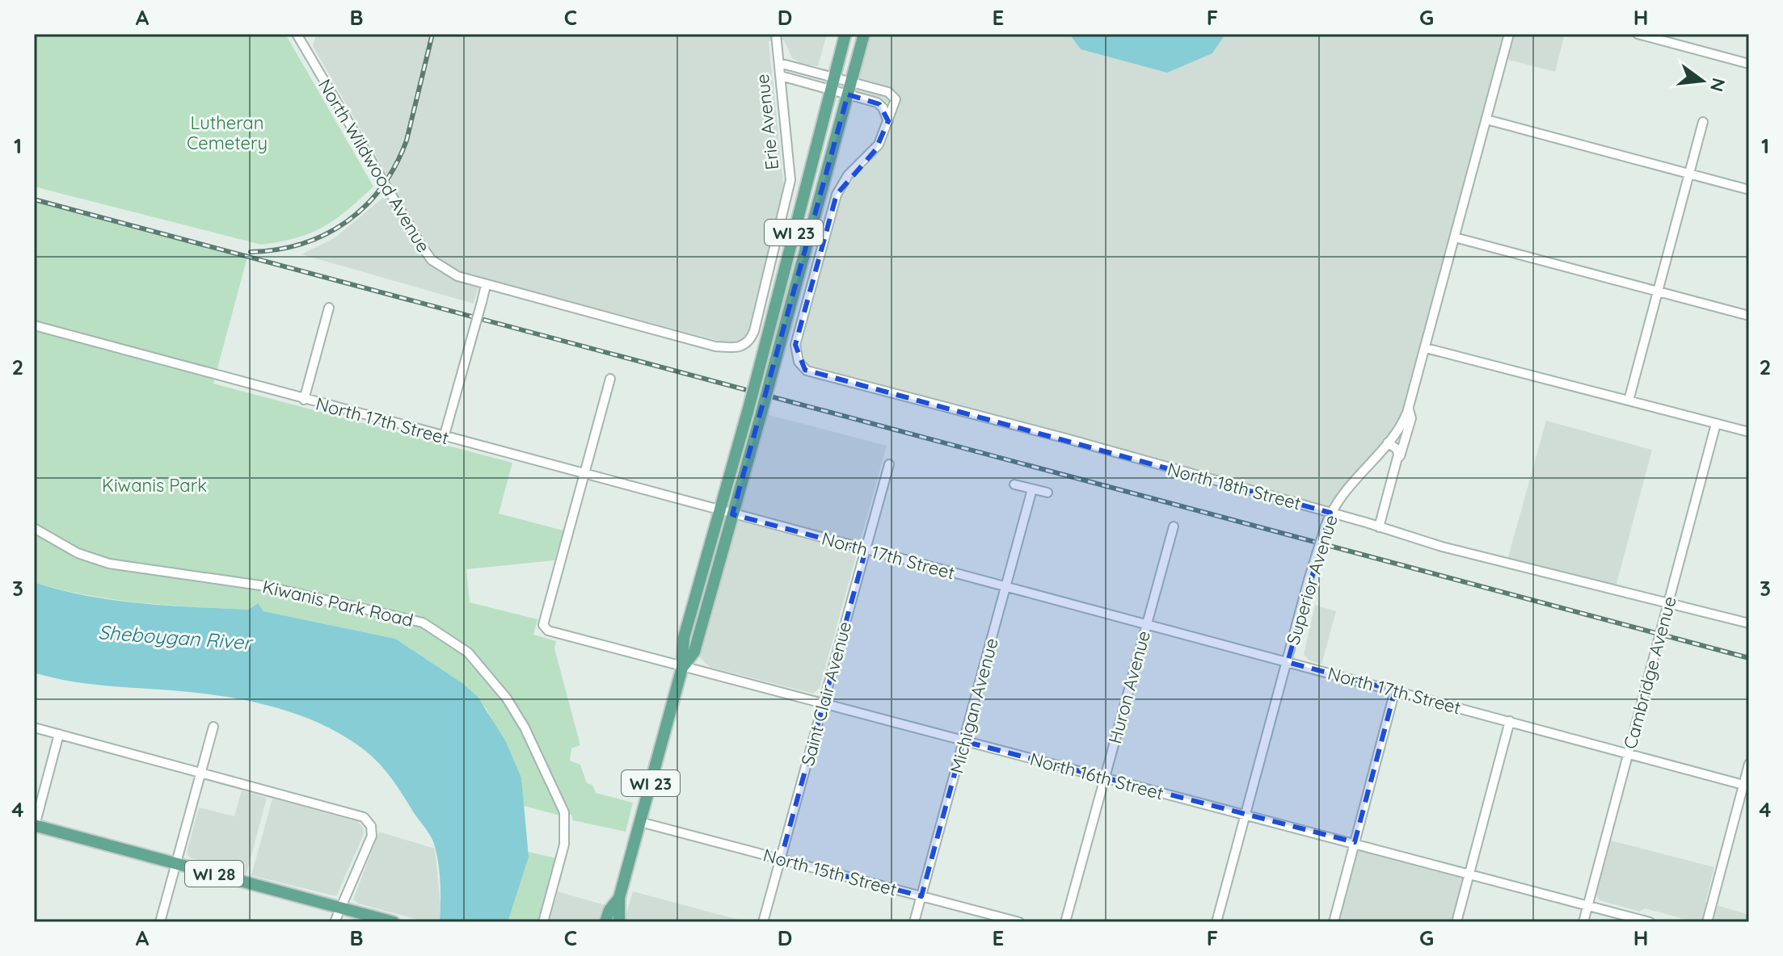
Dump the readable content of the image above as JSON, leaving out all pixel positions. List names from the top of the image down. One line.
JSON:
{"streets":{"main road":["WI 23","WI 28"],"street":["Erie Avenue","North Wildwood Avenue","North 17th Street","North 18th Street","Superior Avenue","Kiwanis Park Road","Cambridge Avenue","Huron Avenue","Saint Clair Avenue","Michigan Avenue","North 16th Street","North 15th Street"]},"crossings":[["Erie Avenue","North Wildwood Avenue"],["WI 23","North 17th Street"],["WI 23","North 16th Street"],["WI 23","North 15th Street"],["North 17th Street","Superior Avenue"],["North 17th Street","Cambridge Avenue"],["North 17th Street","Huron Avenue"],["North 17th Street","Saint Clair Avenue"],["North 17th Street","Michigan Avenue"],["North 17th Street","North 16th Street"],["North 18th Street","Superior Avenue"],["North 18th Street","Cambridge Avenue"],["Superior Avenue","North 16th Street"],["Cambridge Avenue","North 16th Street"],["Huron Avenue","North 16th Street"],["Saint Clair Avenue","North 16th Street"],["Saint Clair Avenue","North 15th Street"],["Michigan Avenue","North 16th Street"],["Michigan Avenue","North 15th Street"]],"water":["Sheboygan River"],"parks":["Lutheran Cemetery","Kiwanis Park"],"north":"right","grid":{"columns":["A","B","C","D","E","F","G","H"],"rows":["1","2","3","4"]}}
